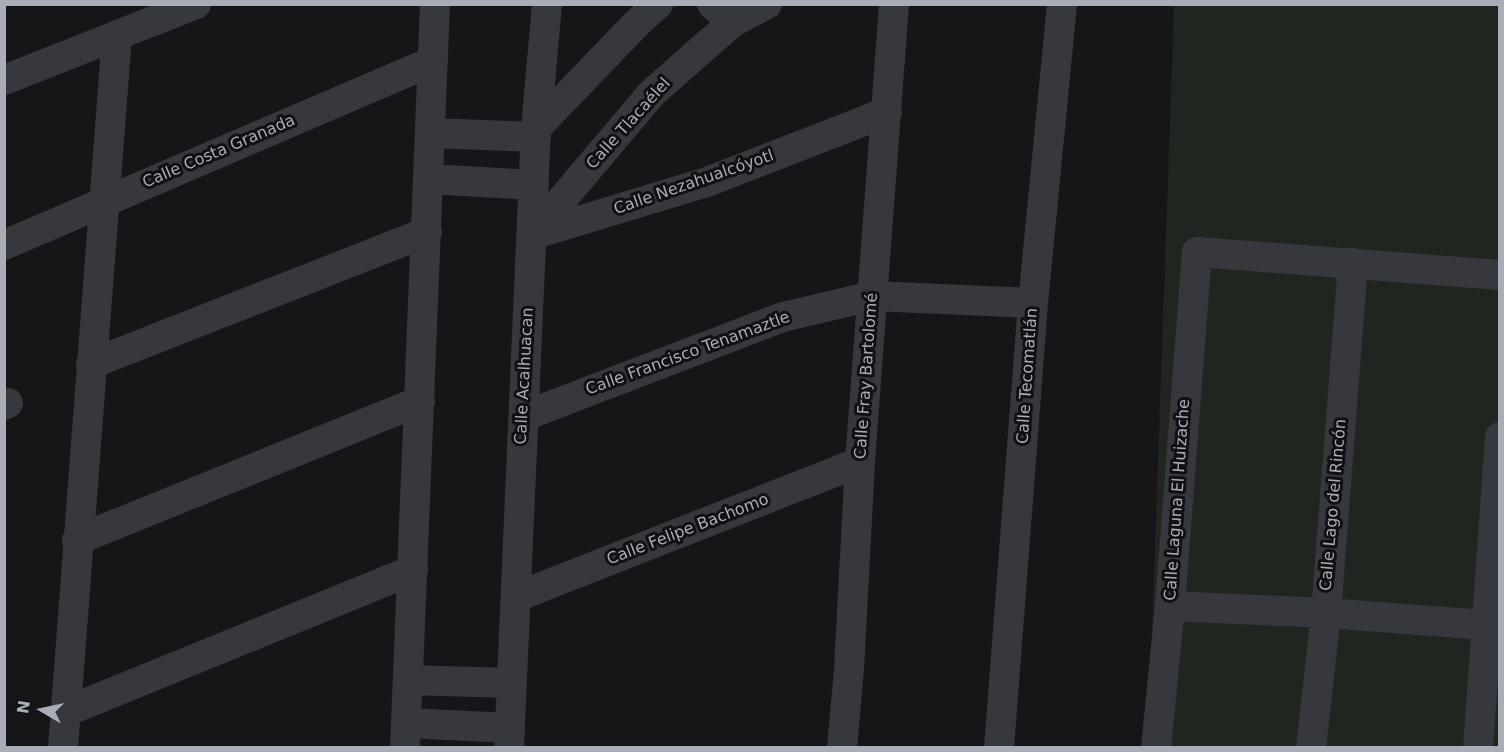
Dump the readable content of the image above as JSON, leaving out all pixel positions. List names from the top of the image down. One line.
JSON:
{"streets":{"street":["Calle Tlacaélel","Calle Costa Granada","Calle Nezahualcóyotl","Calle Francisco Tenamaztle","Calle Acalhuacan","Calle Fray Bartolomé","Calle Tecomatlán","Calle Laguna El Huizache","Calle Lago del Rincón","Calle Felipe Bachomo"]},"crossings":[["Calle Tlacaélel","Calle Nezahualcóyotl"],["Calle Tlacaélel","Calle Acalhuacan"],["Calle Nezahualcóyotl","Calle Acalhuacan"],["Calle Nezahualcóyotl","Calle Fray Bartolomé"],["Calle Francisco Tenamaztle","Calle Acalhuacan"],["Calle Francisco Tenamaztle","Calle Fray Bartolomé"],["Calle Francisco Tenamaztle","Calle Tecomatlán"],["Calle Acalhuacan","Calle Felipe Bachomo"],["Calle Fray Bartolomé","Calle Felipe Bachomo"],["Calle Laguna El Huizache","Calle Lago del Rincón"]],"north":"left"}
